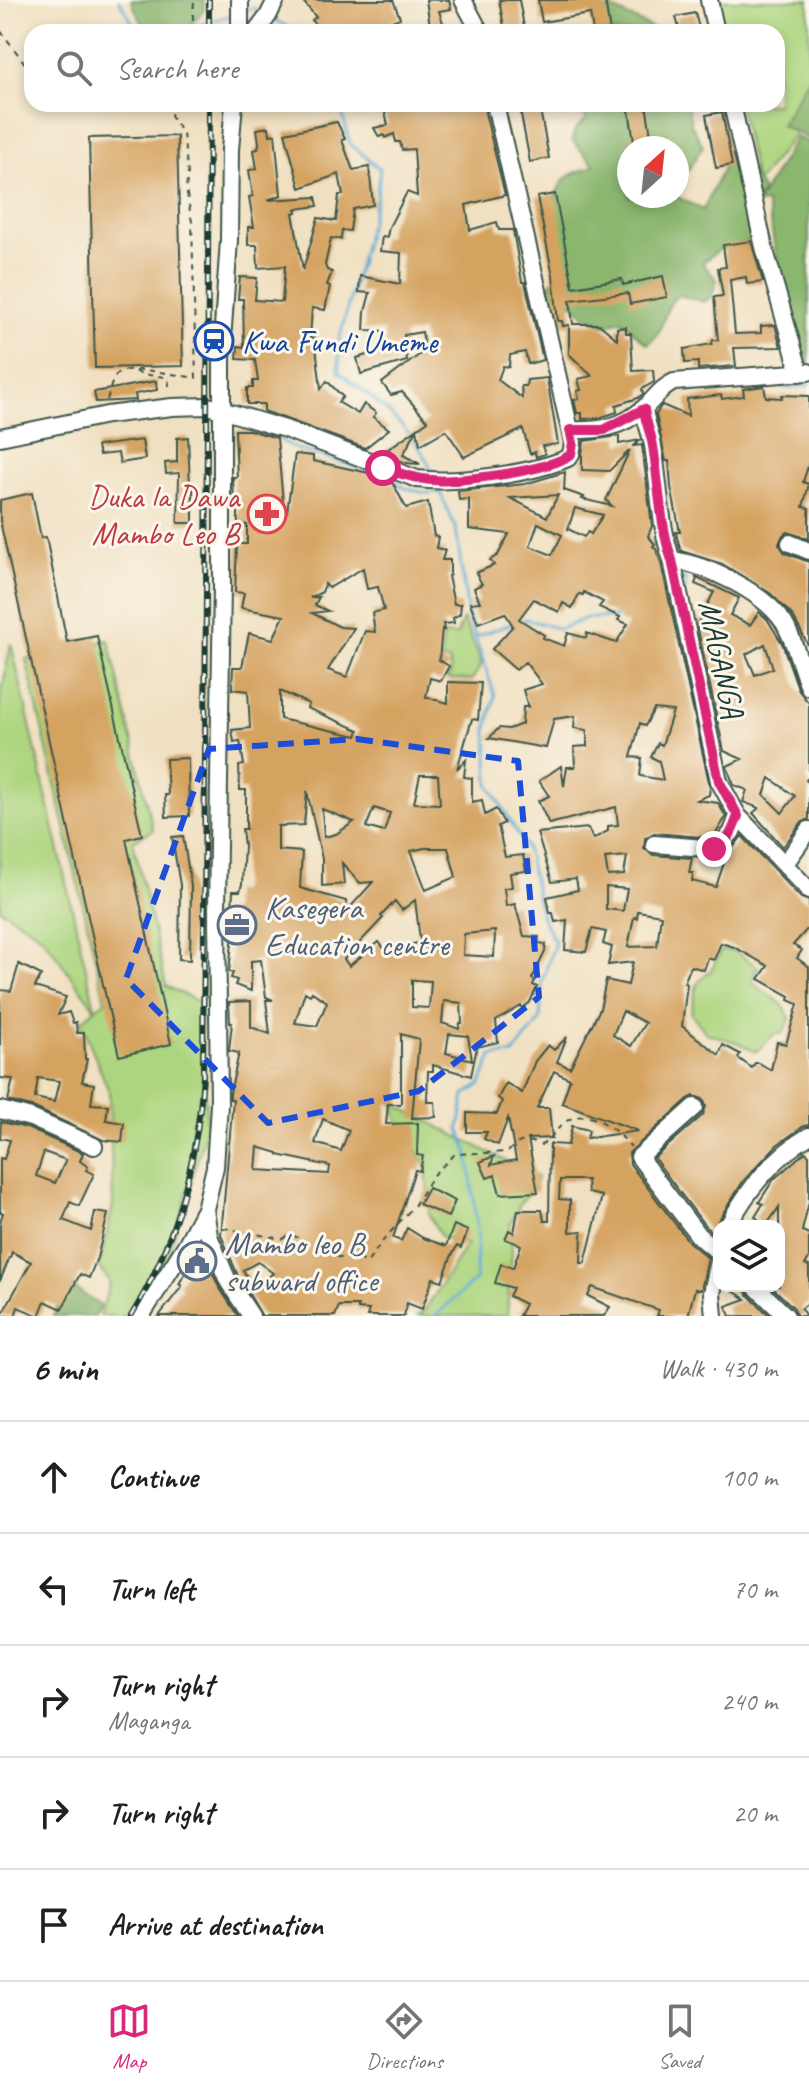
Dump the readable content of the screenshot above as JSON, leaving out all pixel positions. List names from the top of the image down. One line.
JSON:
{"streets":{"street":["MAGANGA"]},"places":{"station":["Kwa Fundi Umeme"],"pharmacy":["Duka la Dawa Mambo Leo B"],"office":["Kasegera Education centre"],"public building":["Mambo leo B subward office"]},"north":"top right","page":{"search":"Search here","heading":["6 min","Walk · 430 m"],"list":[["Continue","100 m"],["Turn left","70 m"],["Turn right","Maganga","240 m"],["Turn right","20 m"],"Arrive at destination"],"nav":["Map","Directions","Saved"]}}
